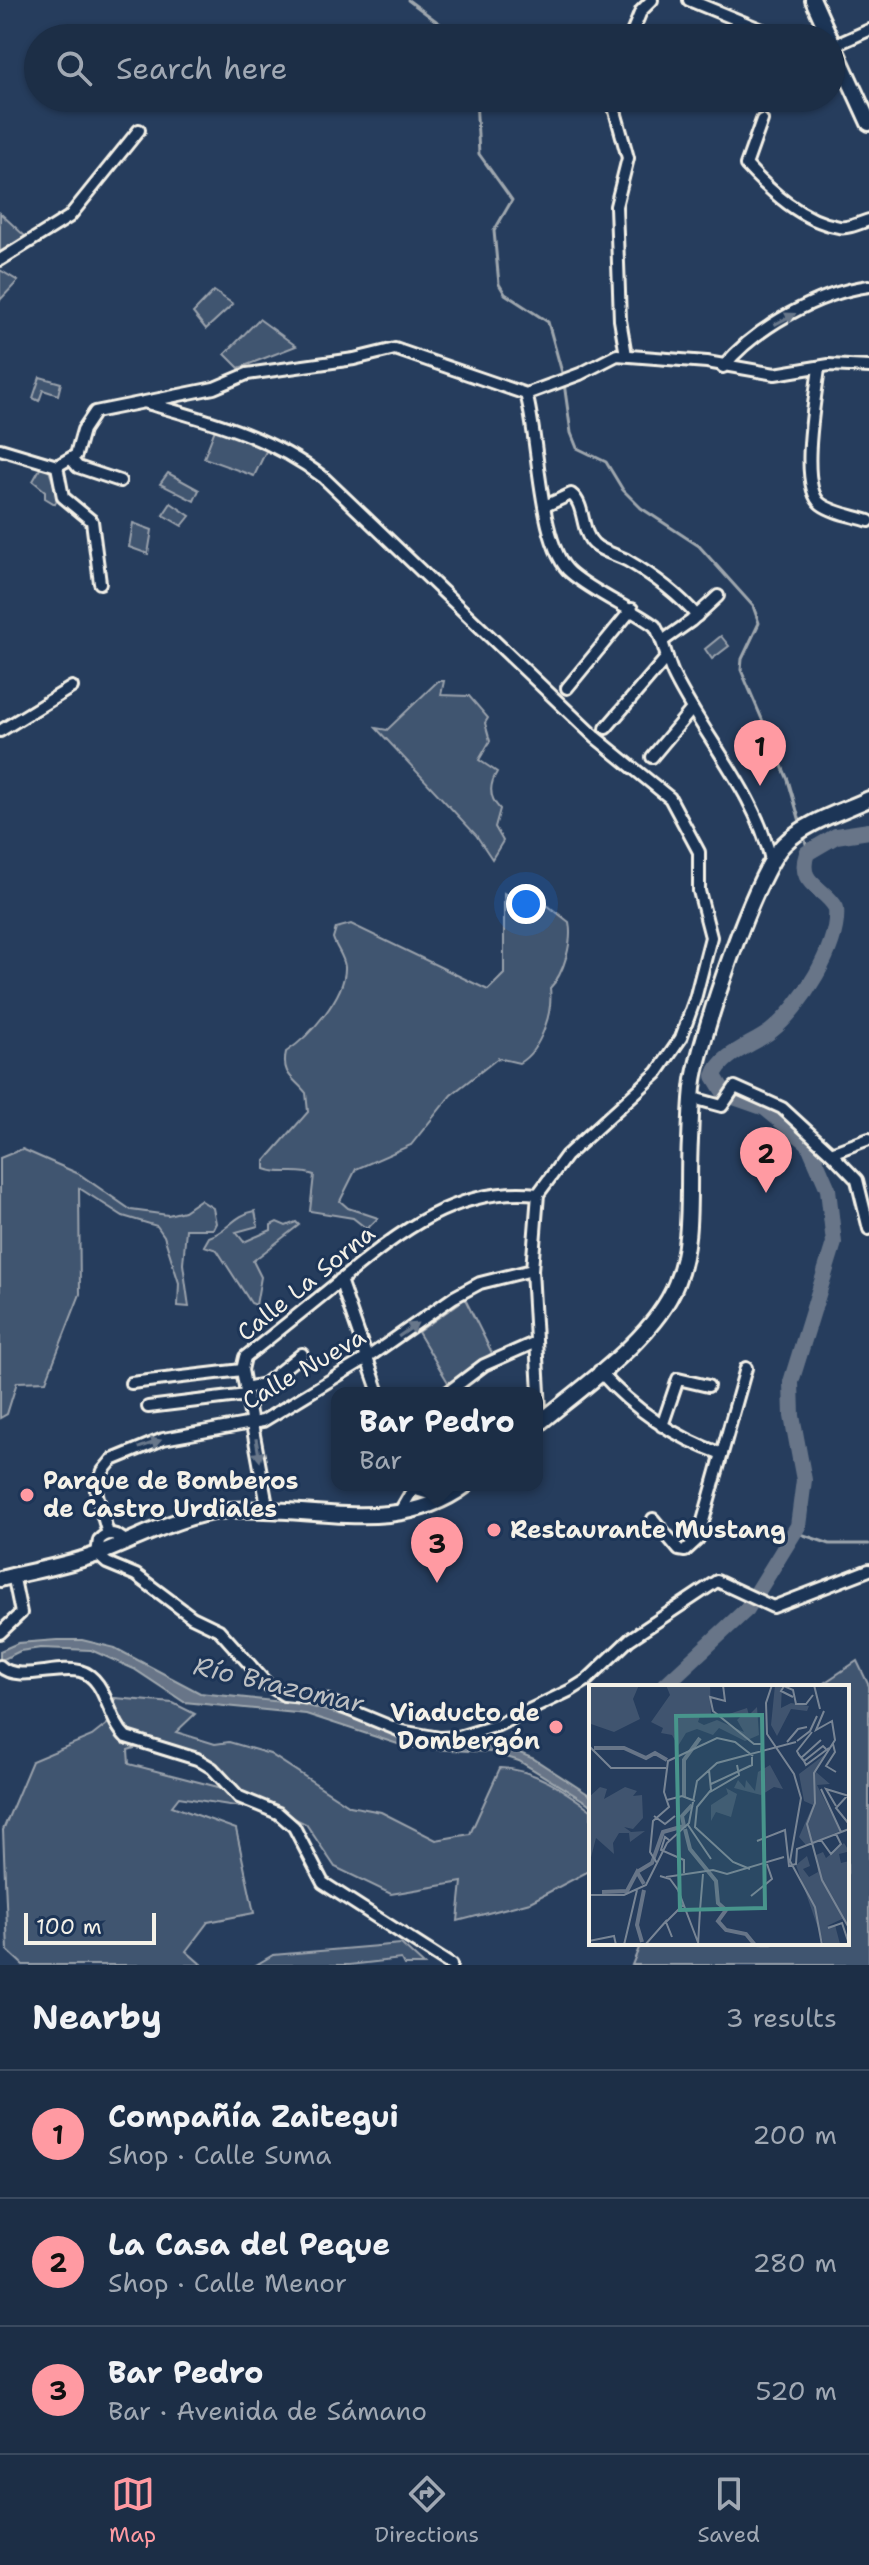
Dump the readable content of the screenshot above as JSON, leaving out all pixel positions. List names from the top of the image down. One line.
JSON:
{"streets":{"street":["Calle La Sorna","Calle Nueva"]},"crossings":[["Calle La Sorna","Calle Nueva"]],"water":["Río Brazomar"],"places":["Parque de Bomberos de Castro Urdiales","Restaurante Mustang","Viaducto de Dombergón"],"scale_bar":"100 m","page":{"search":"Search here","pins":["1","2","3"],"popup":["Bar Pedro","Bar"],"scale":"100 m","heading":["Nearby","3 results"],"list":[{"mark":"1","name":"Compañía Zaitegui","note":"Shop · Calle Suma","value":"200 m"},{"mark":"2","name":"La Casa del Peque","note":"Shop · Calle Menor","value":"280 m"},{"mark":"3","name":"Bar Pedro","note":"Bar · Avenida de Sámano","value":"520 m"}],"nav":["Map","Directions","Saved"]}}
